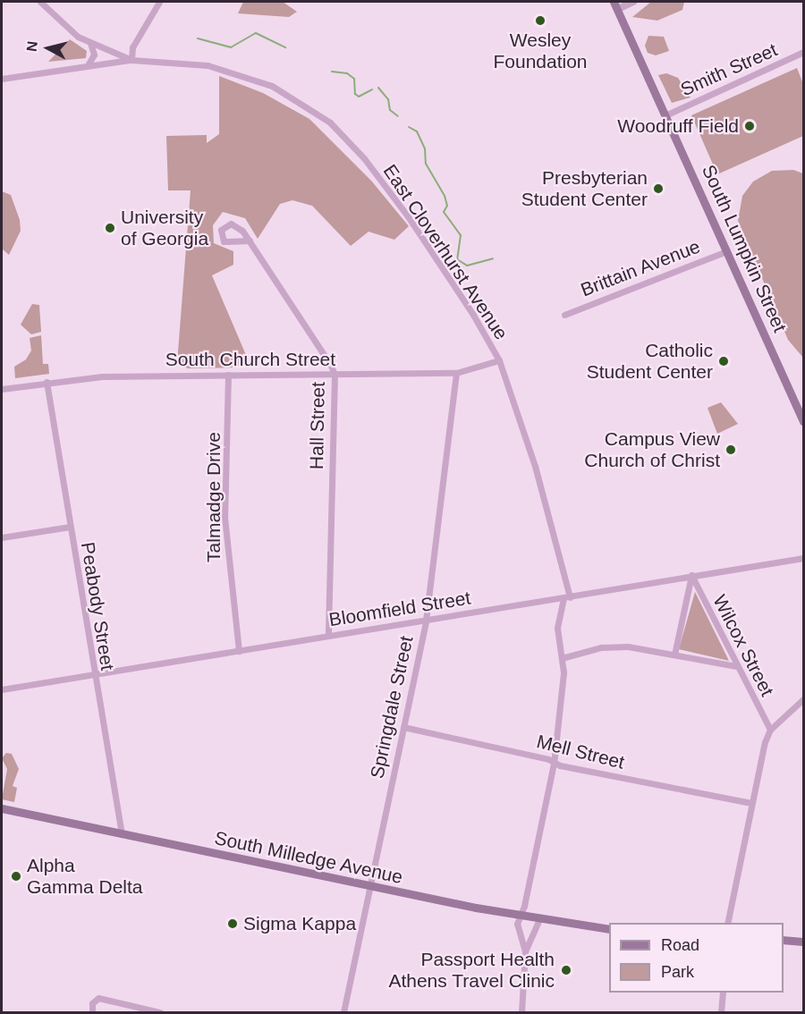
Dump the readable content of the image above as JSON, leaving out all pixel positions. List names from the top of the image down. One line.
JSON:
{"streets":{"main road":["South Lumpkin Street","South Milledge Avenue"],"street":["Smith Street","East Cloverhurst Avenue","Brittain Avenue","South Church Street","Hall Street","Talmadge Drive","Peabody Street","Bloomfield Street","Wilcox Street","Springdale Street","Mell Street"]},"crossings":[["Smith Street","South Lumpkin Street"],["South Lumpkin Street","Brittain Avenue"],["East Cloverhurst Avenue","South Church Street"],["East Cloverhurst Avenue","Bloomfield Street"],["South Church Street","Hall Street"],["South Church Street","Talmadge Drive"],["South Church Street","Peabody Street"],["South Church Street","Springdale Street"],["Hall Street","Bloomfield Street"],["Talmadge Drive","Bloomfield Street"],["Peabody Street","Bloomfield Street"],["Peabody Street","South Milledge Avenue"],["Bloomfield Street","Wilcox Street"],["Bloomfield Street","Springdale Street"],["Springdale Street","Mell Street"],["Springdale Street","South Milledge Avenue"]],"places":["Wesley Foundation","Woodruff Field","Presbyterian Student Center","University of Georgia","Catholic Student Center","Campus View Church of Christ","Alpha Gamma Delta","Sigma Kappa","Passport Health Athens Travel Clinic"],"legend":["Road","Park"],"north":"left"}
